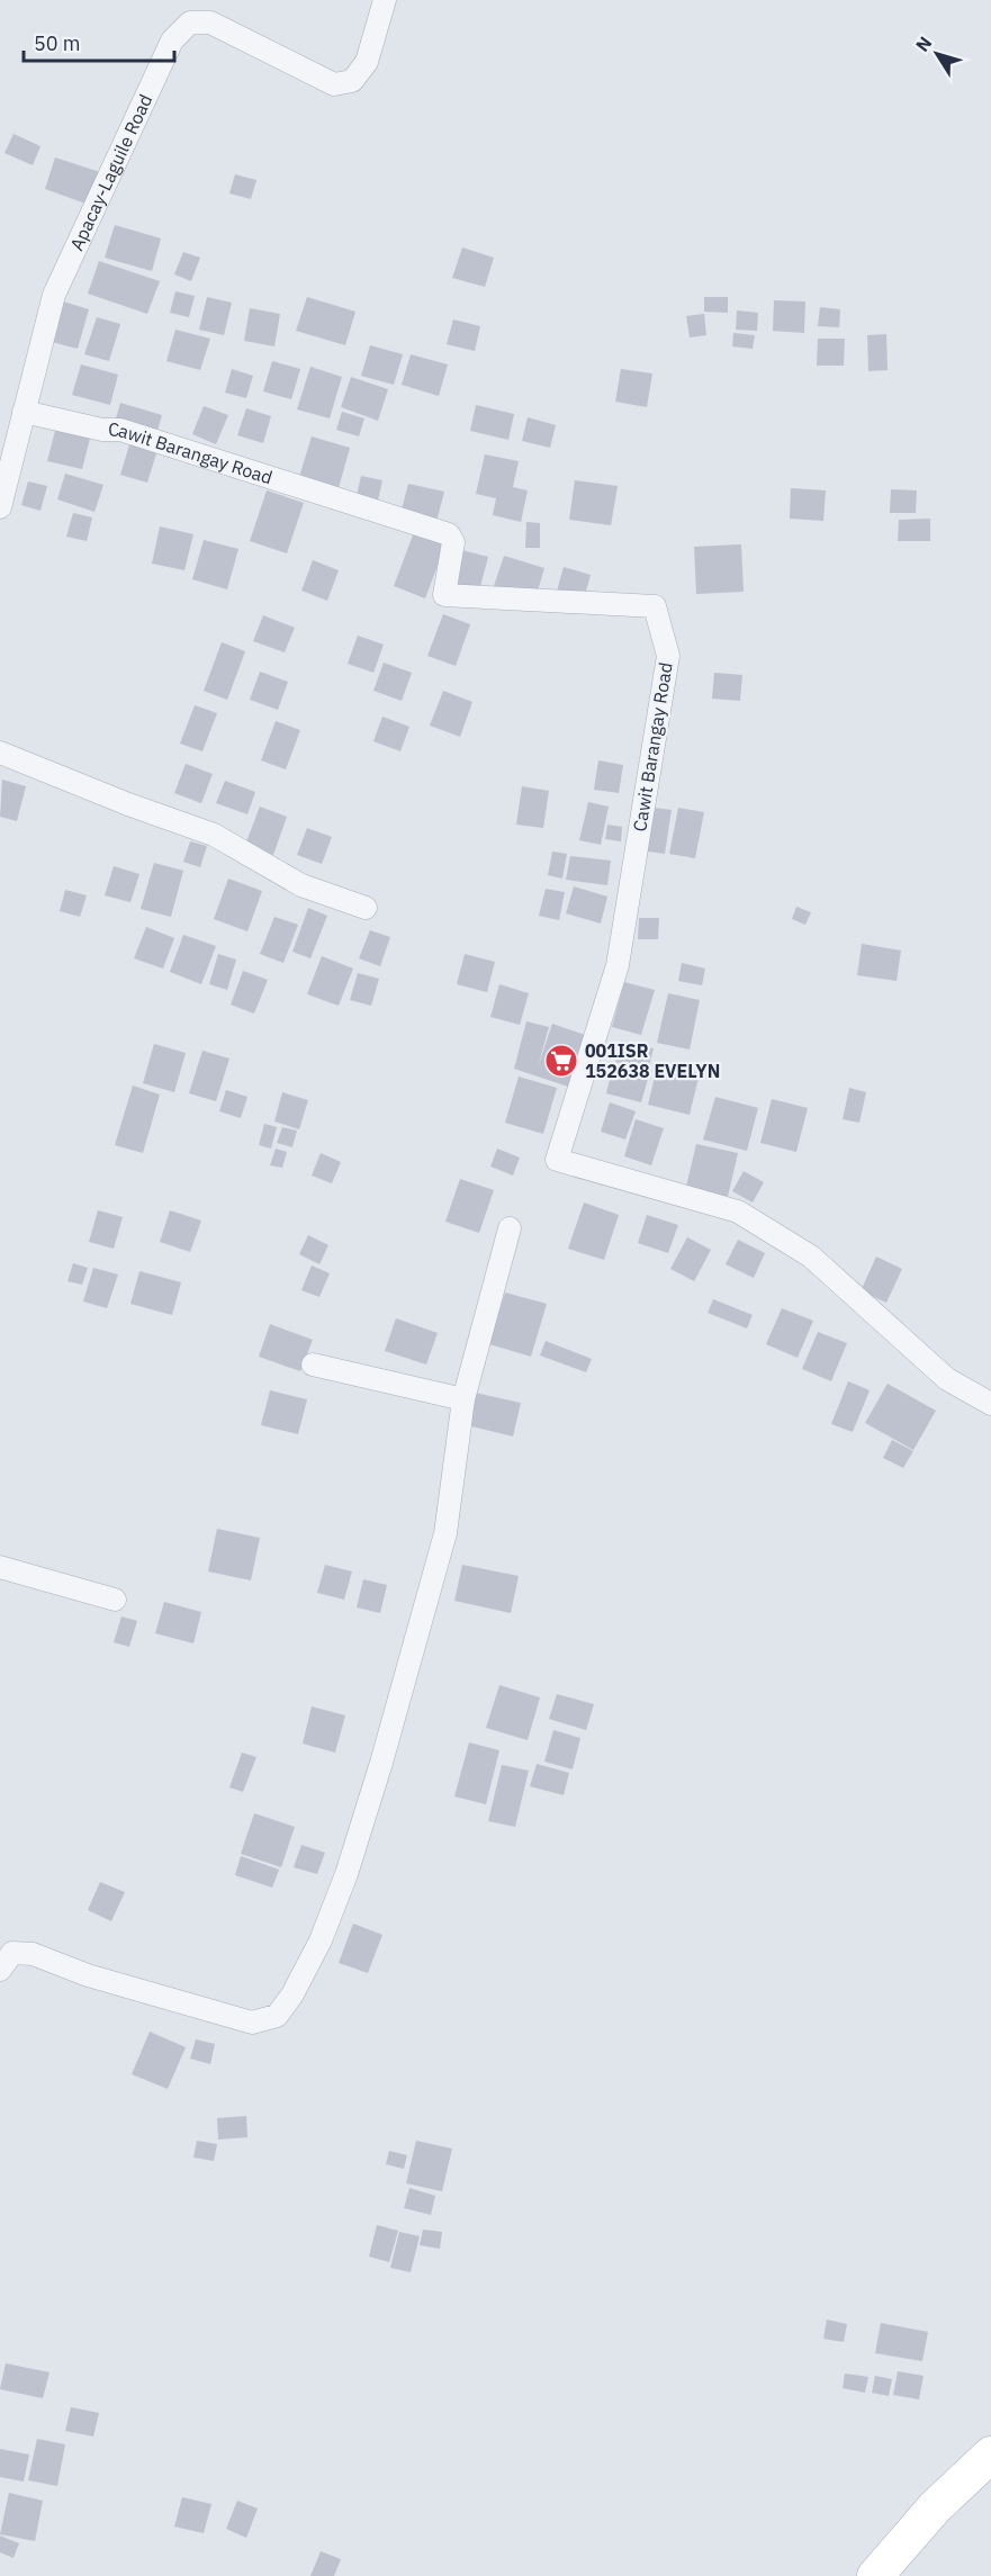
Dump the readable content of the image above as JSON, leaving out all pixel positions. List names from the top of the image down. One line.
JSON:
{"streets":{"street":["Apacay-Laguile Road","Cawit Barangay Road"]},"crossings":[["Apacay-Laguile Road","Cawit Barangay Road"]],"places":{"supermarket":["001ISR 152638 EVELYN"]},"scale_bar":"50 m","north":"top left"}
